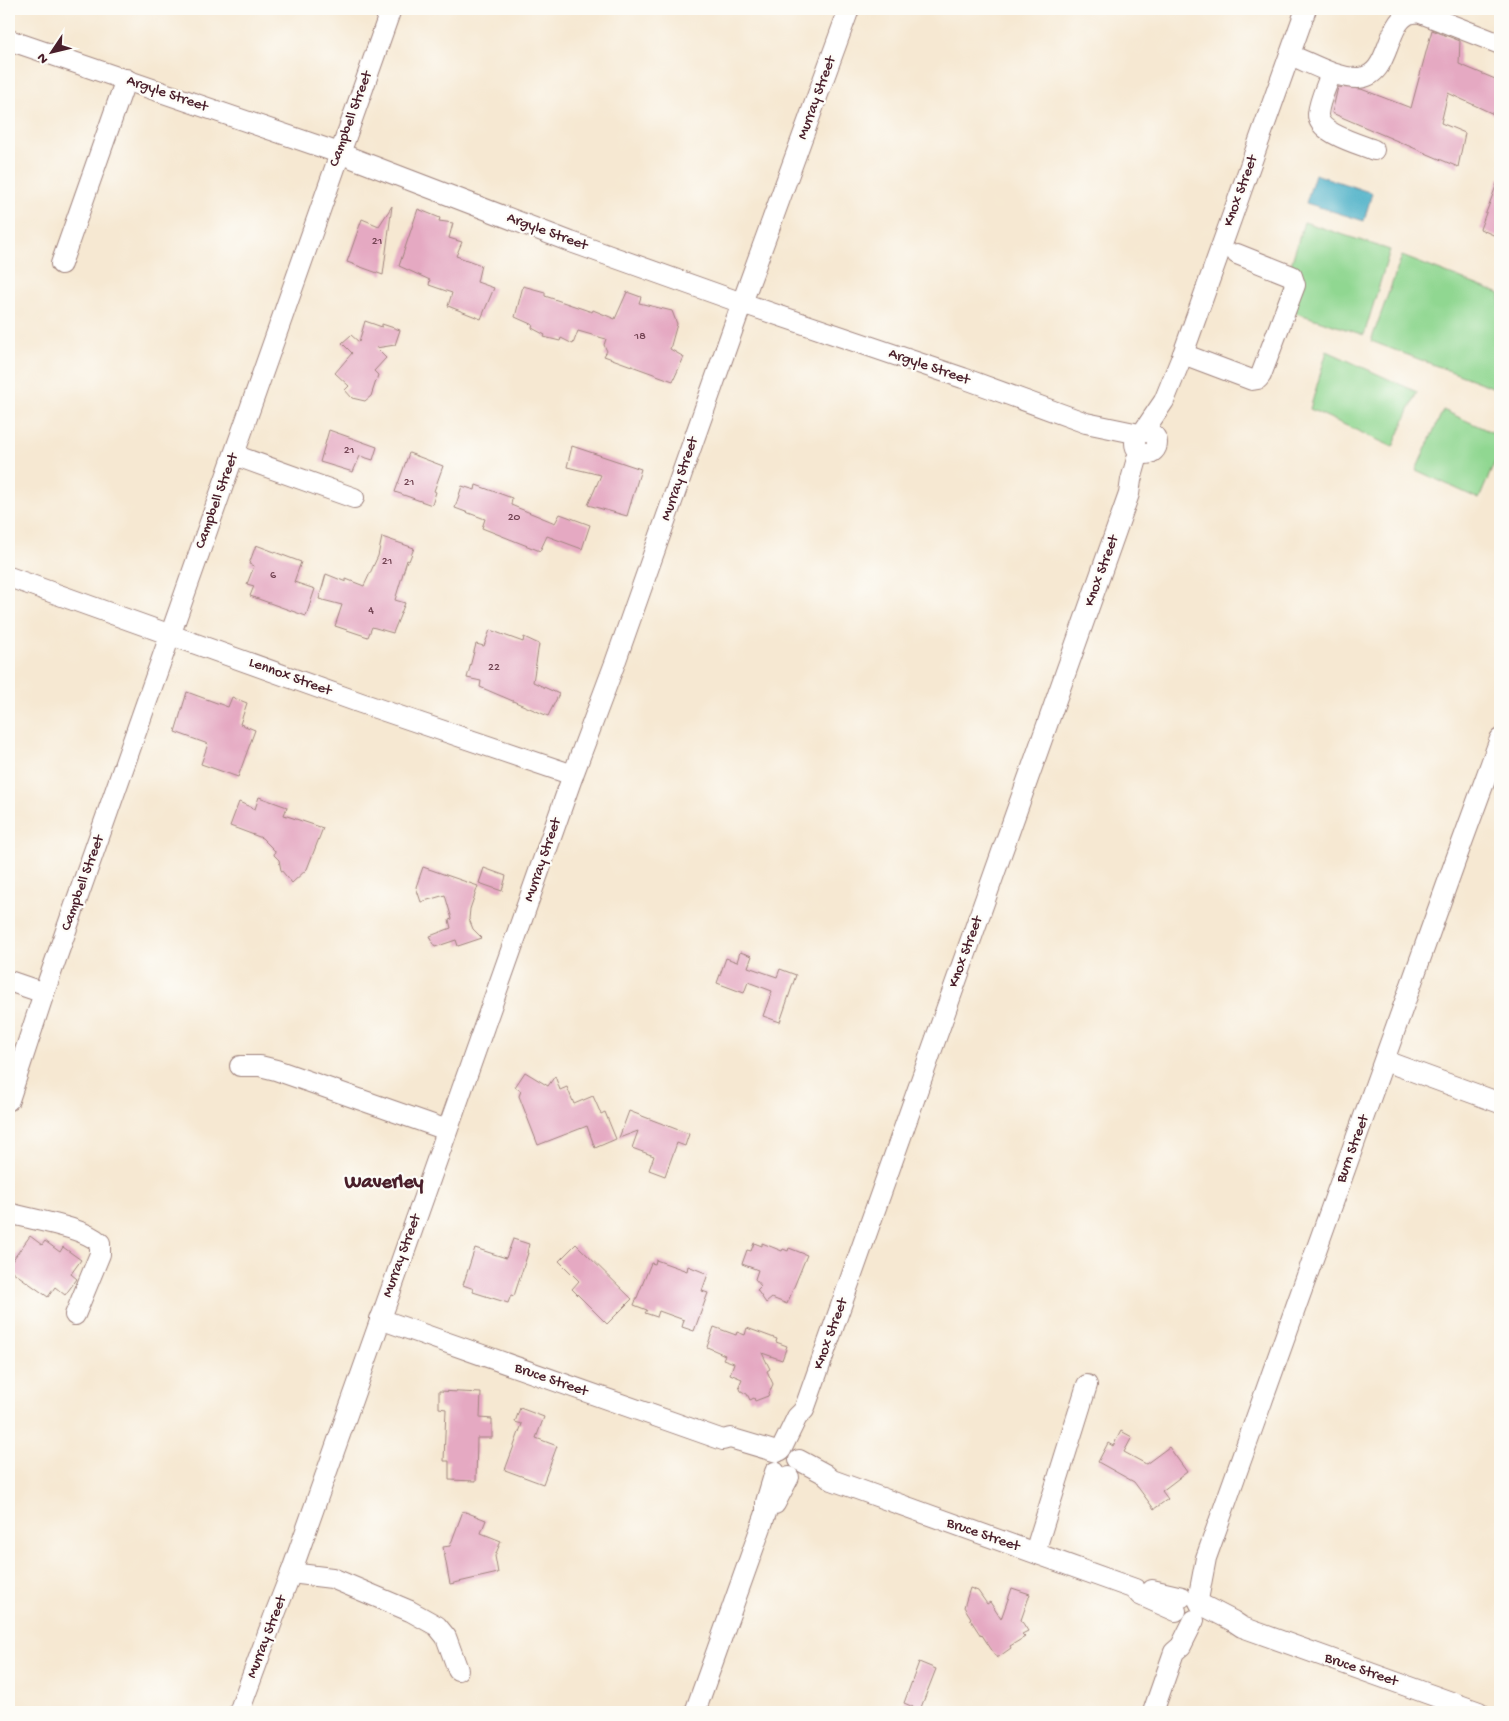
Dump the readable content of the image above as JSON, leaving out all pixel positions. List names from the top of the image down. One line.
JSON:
{"streets":{"street":["Argyle Street","Murray Street","Campbell Street","Knox Street","Lennox Street","Burn Street","Bruce Street"]},"crossings":[["Argyle Street","Murray Street"],["Argyle Street","Campbell Street"],["Argyle Street","Knox Street"],["Murray Street","Lennox Street"],["Murray Street","Bruce Street"],["Campbell Street","Lennox Street"],["Knox Street","Bruce Street"],["Burn Street","Bruce Street"]],"districts":["Waverley"],"house_numbers":["21","18","21","21","20","21","6","4","22"],"north":"bottom left"}
